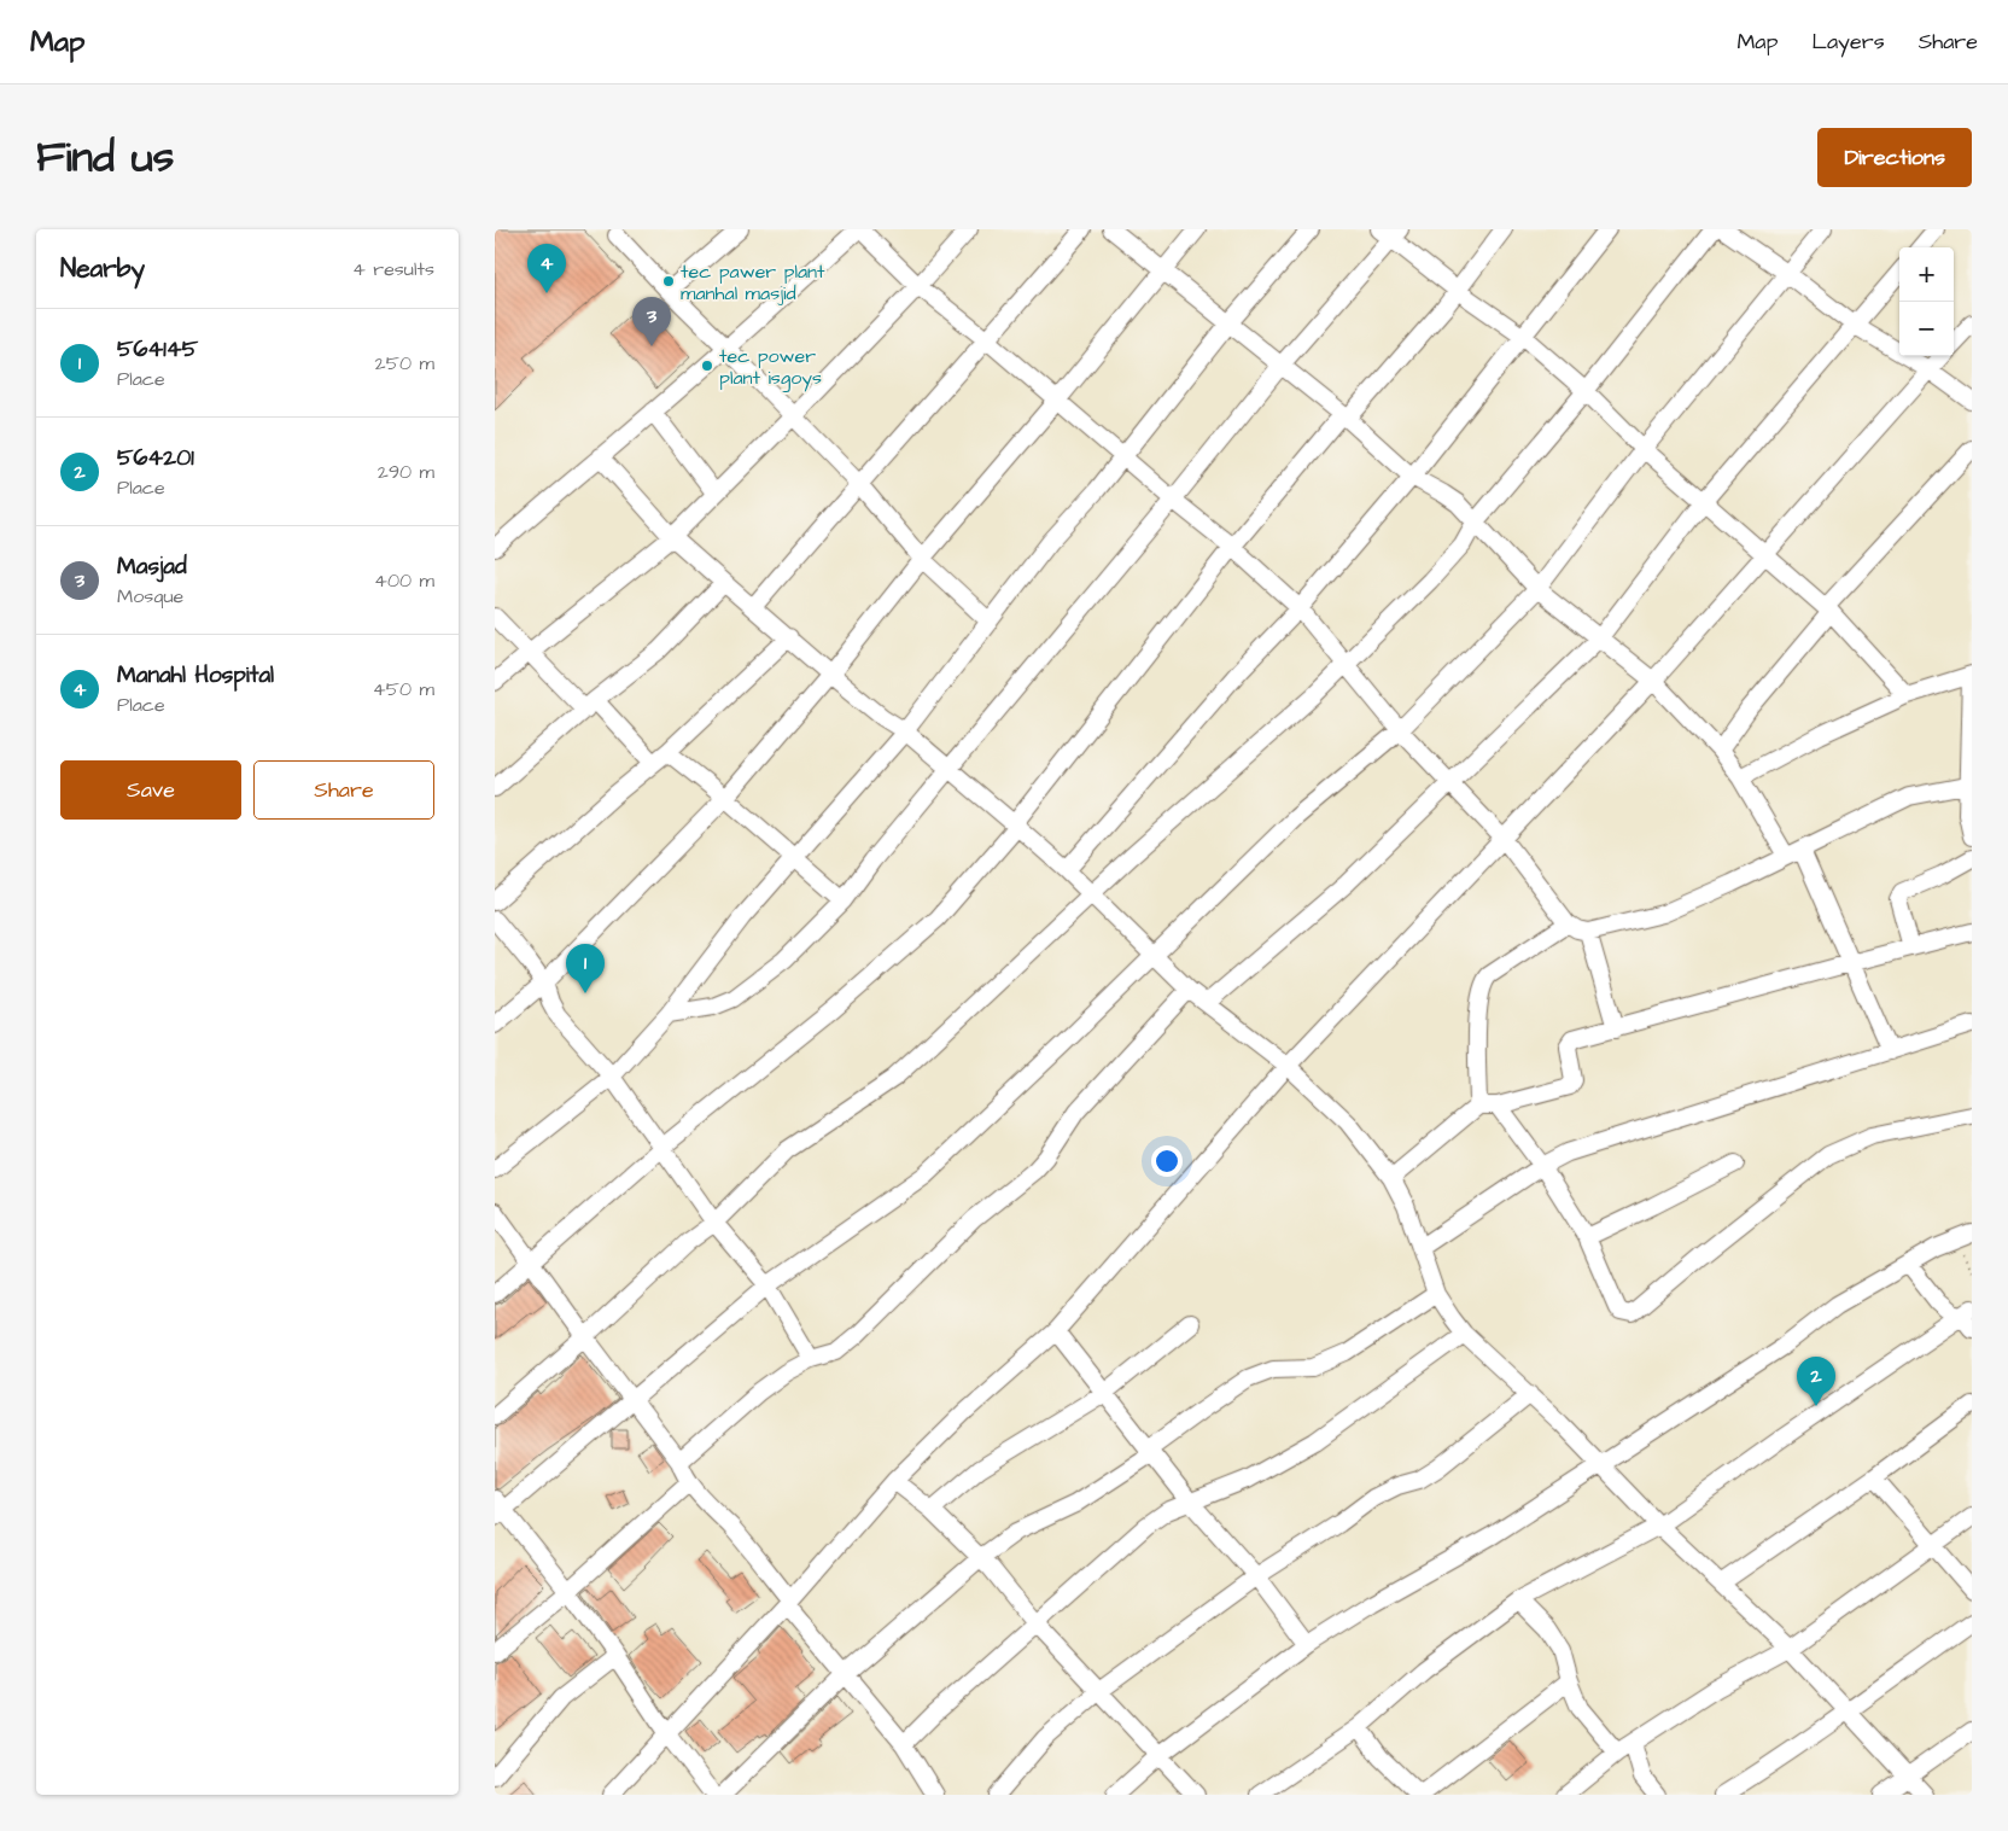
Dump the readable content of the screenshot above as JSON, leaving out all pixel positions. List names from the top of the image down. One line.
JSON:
{"places":["tec pawer plant manhal masjid","tec power plant isgoys"],"page":{"header":"Map","nav":["Map","Layers","Share"],"title":"Find us","buttons":["Directions",["Save","Share"]],"heading":["Nearby","4 results"],"pins":["4","3","1","2"],"map_buttons":["+","−"],"list":[{"mark":"1","name":"564145","note":"Place","value":"250 m"},{"mark":"2","name":"564201","note":"Place","value":"290 m"},{"mark":"3","name":"Masjad","note":"Mosque","value":"400 m"},{"mark":"4","name":"Manahl Hospital","note":"Place","value":"450 m"}]}}
